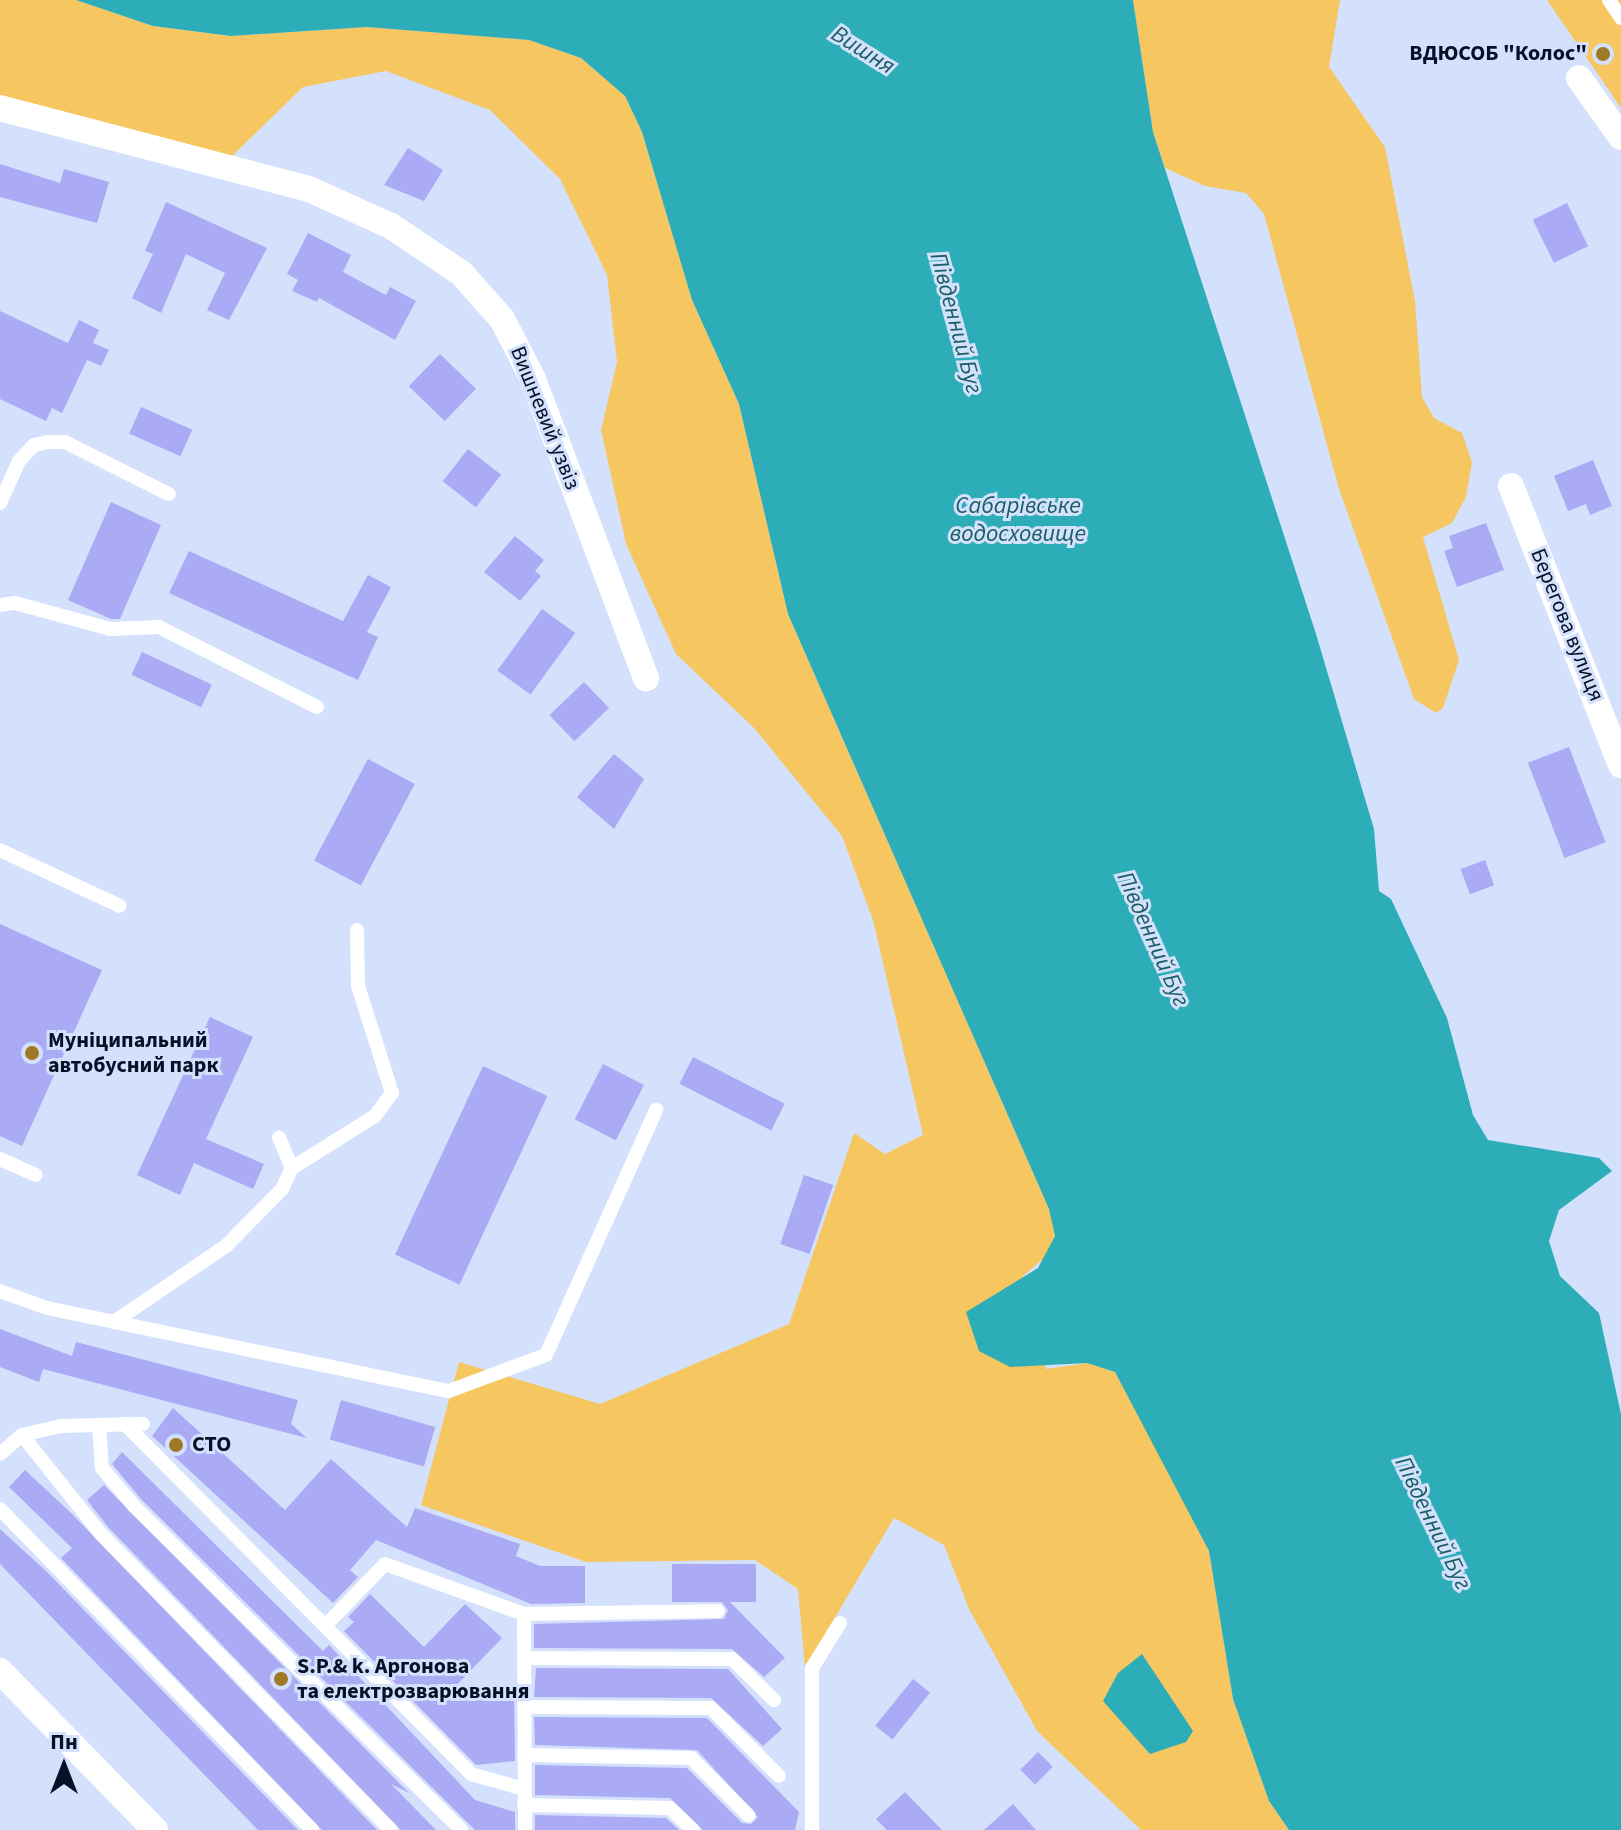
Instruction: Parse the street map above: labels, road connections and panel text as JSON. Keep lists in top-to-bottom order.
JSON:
{
  "streets": {
    "street": ["Вишневий узвіз", "Берегова вулиця"]
  },
  "water": ["Вишня", "Південний Буг", "Сабарівське водосховище"],
  "places": [
    "ВДЮСОБ \"Колос\"",
    "Муніципальний автобусний парк",
    "СТО",
    "S.P.& k. Аргонова та електрозварювання"
  ],
  "north": "top"
}
